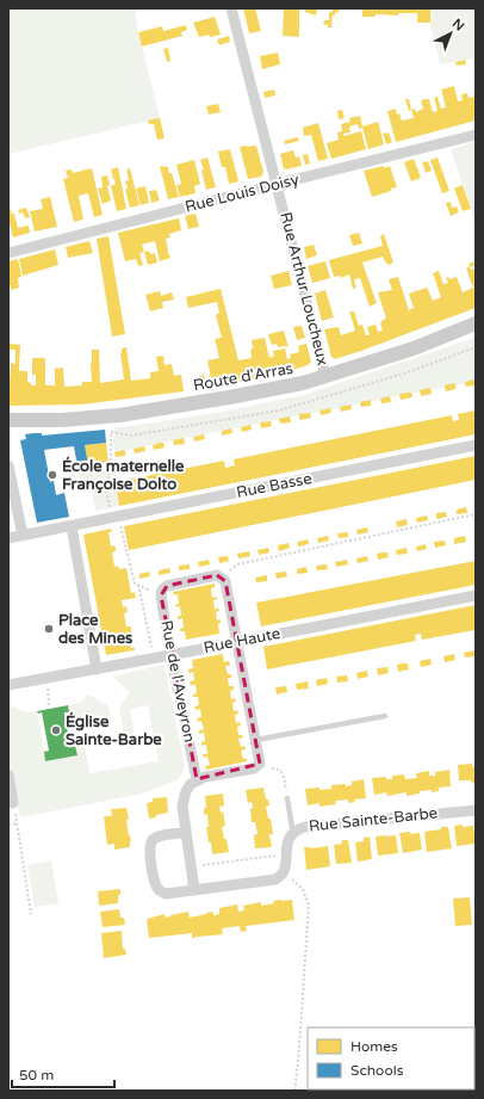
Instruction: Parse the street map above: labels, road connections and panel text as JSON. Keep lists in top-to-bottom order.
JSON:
{
  "streets": {
    "main road": ["Route d'Arras"],
    "street": [
      "Rue Louis Doisy",
      "Rue Arthur Loucheux",
      "Rue Basse",
      "Rue Haute",
      "Rue de l'Aveyron",
      "Rue Sainte-Barbe"
    ]
  },
  "crossings": [
    ["Rue Louis Doisy", "Rue Arthur Loucheux"],
    ["Rue Arthur Loucheux", "Route d'Arras"],
    ["Rue Haute", "Rue de l'Aveyron"]
  ],
  "places": ["École maternelle Françoise Dolto", "Place des Mines", "Église Sainte-Barbe"],
  "legend": ["Homes", "Schools"],
  "scale_bar": "50 m",
  "north": "top right"
}
